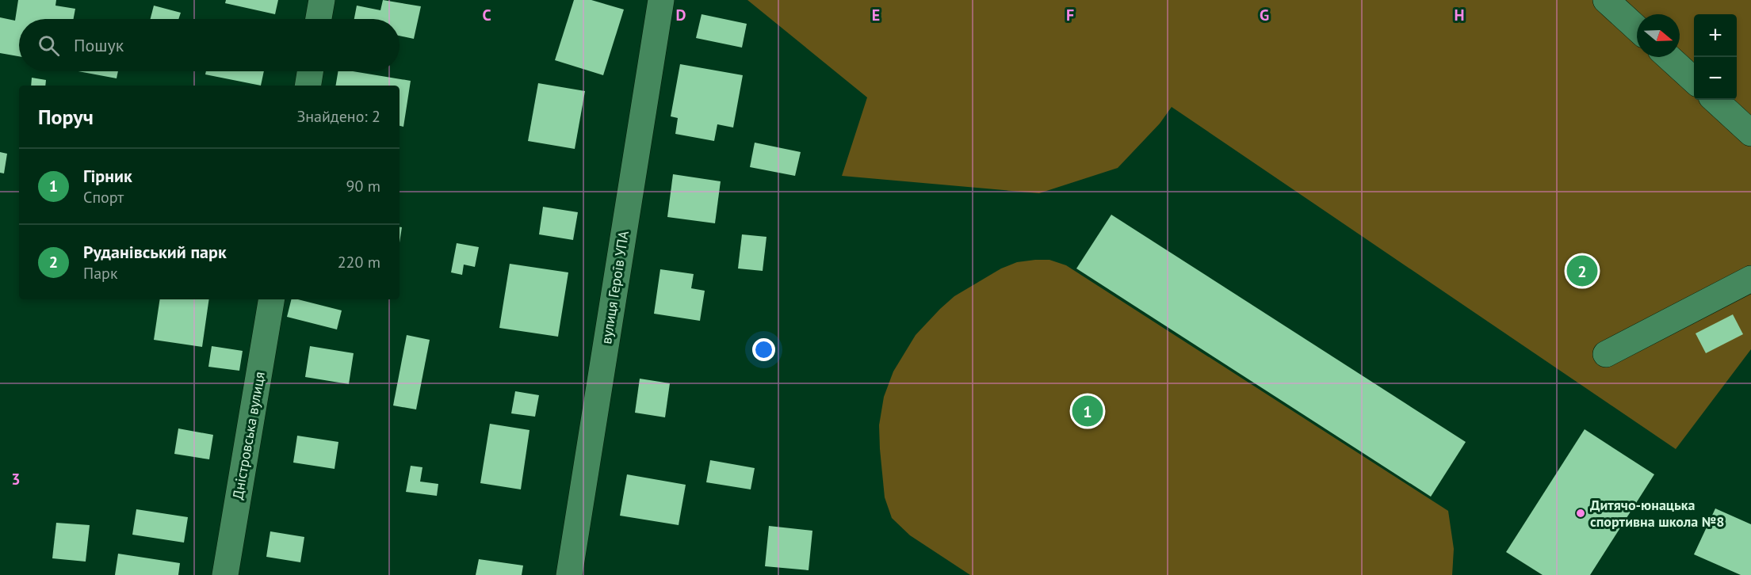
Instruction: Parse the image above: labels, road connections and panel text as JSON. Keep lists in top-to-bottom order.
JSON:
{
  "streets": {
    "street": ["вулиця Героїв УПА", "Дністровська вулиця"]
  },
  "places": ["Дитячо-юнацька спортивна школа №8"],
  "north": "right",
  "page": {
    "map_buttons": ["+", "−"],
    "search": "Пошук",
    "heading": ["Поруч", "Знайдено: 2"],
    "list": [
      {
        "mark": "1",
        "name": "Гірник",
        "note": "Спорт",
        "value": "90 m"
      },
      {
        "mark": "2",
        "name": "Руданівський парк",
        "note": "Парк",
        "value": "220 m"
      }
    ],
    "pins": ["2", "1"]
  },
  "grid": {
    "columns": [
      "C",
      "D",
      "E",
      "F",
      "G",
      "H"
    ],
    "rows": ["3"]
  }
}
